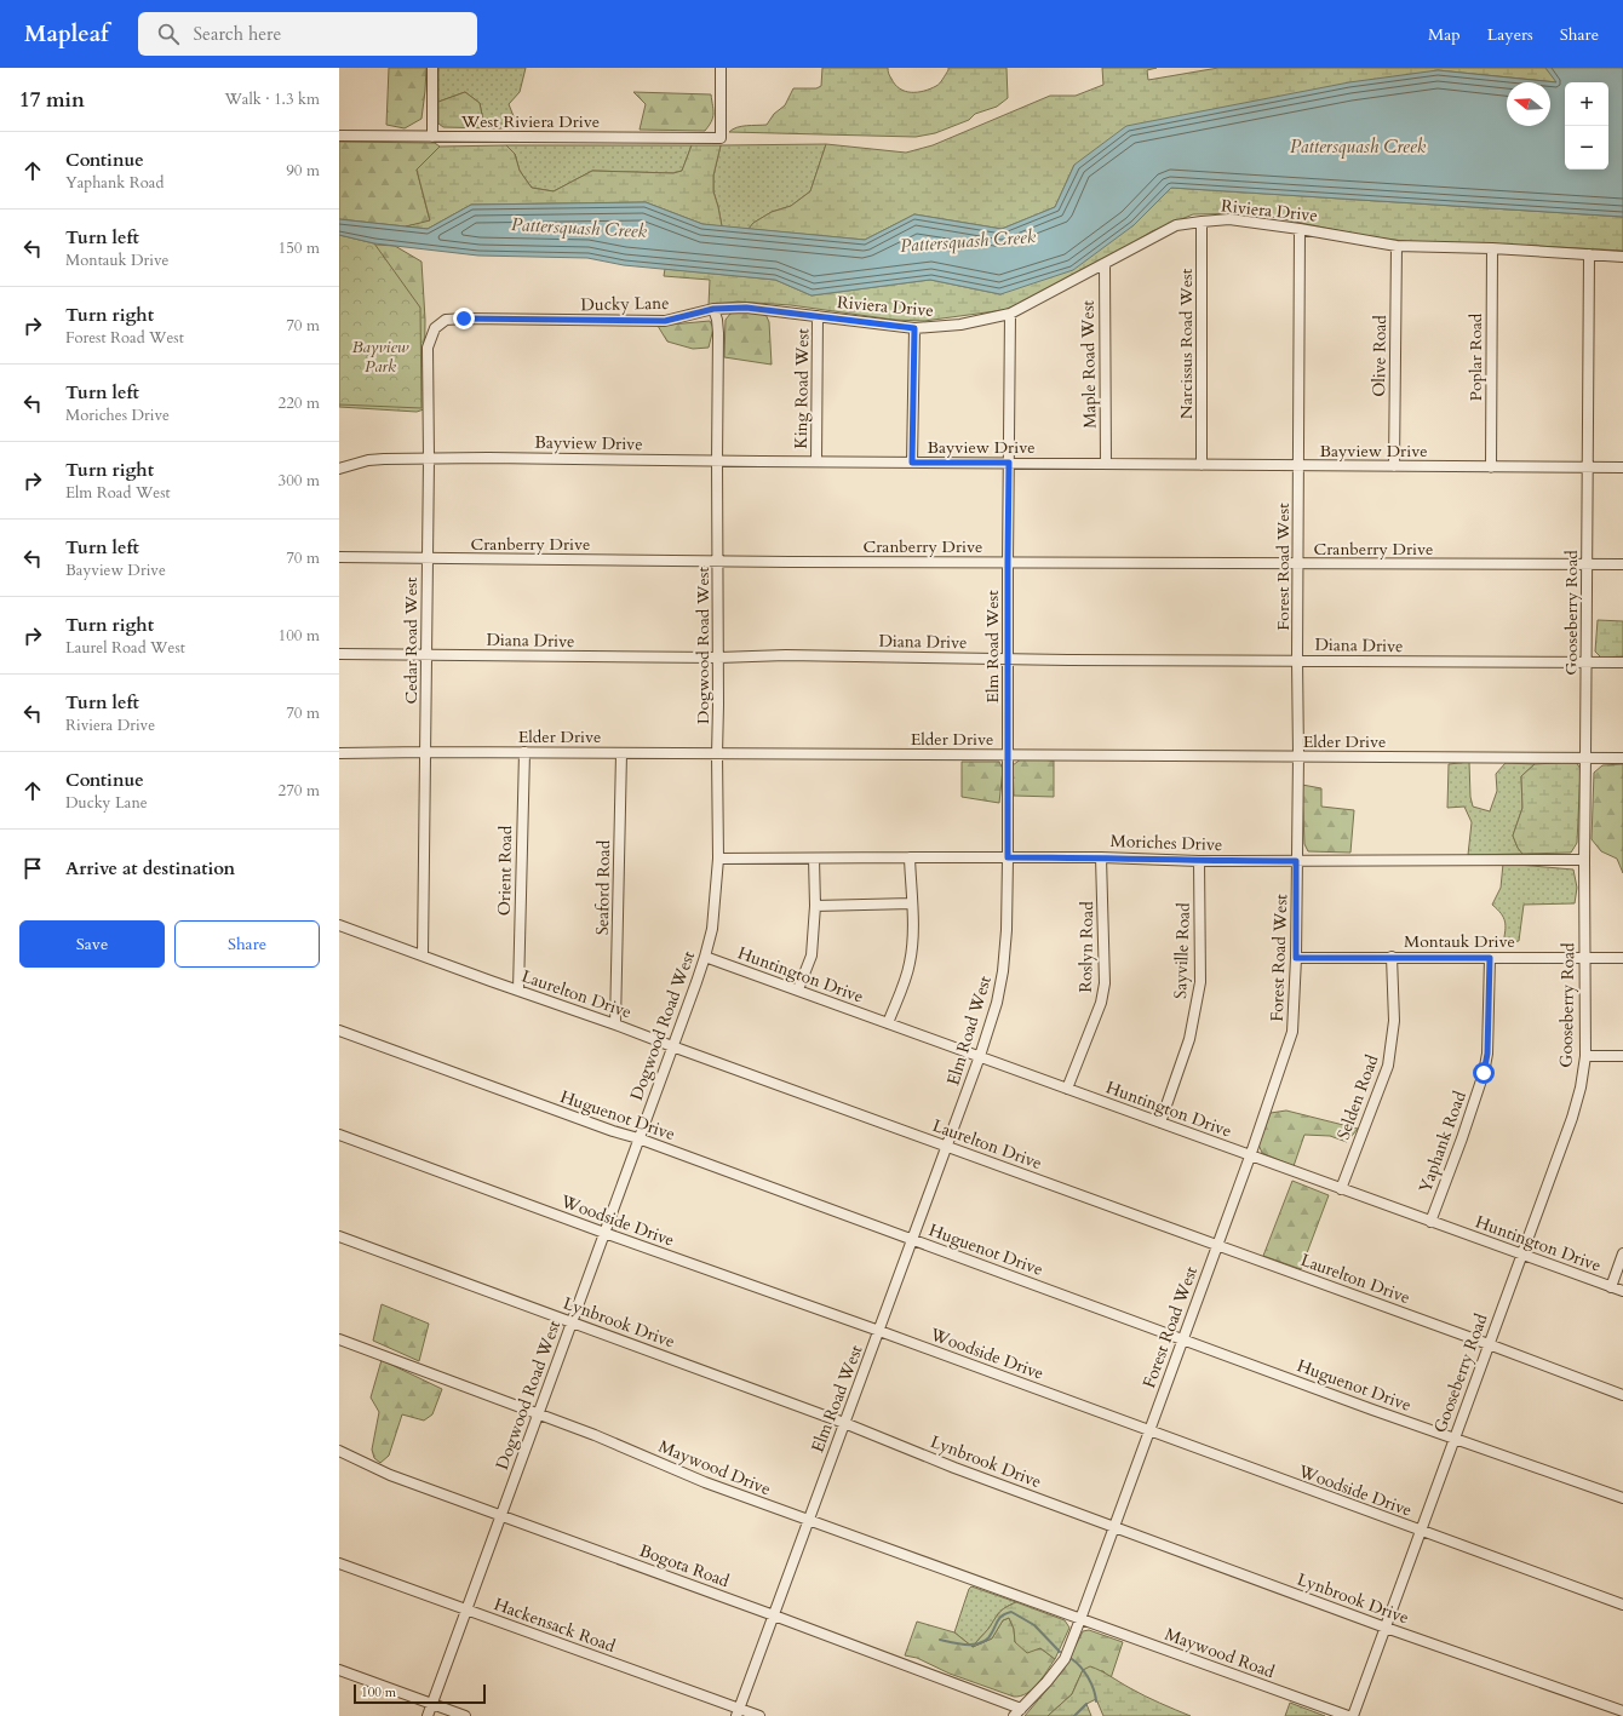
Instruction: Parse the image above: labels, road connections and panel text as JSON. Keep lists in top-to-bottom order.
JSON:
{
  "streets": {
    "street": [
      "West Riviera Drive",
      "Riviera Drive",
      "Ducky Lane",
      "Narcissus Road West",
      "Olive Road",
      "Poplar Road",
      "Maple Road West",
      "King Road West",
      "Bayview Drive",
      "Cranberry Drive",
      "Forest Road West",
      "Gooseberry Road",
      "Cedar Road West",
      "Diana Drive",
      "Dogwood Road West",
      "Elm Road West",
      "Elder Drive",
      "Moriches Drive",
      "Orient Road",
      "Seaford Road",
      "Montauk Drive",
      "Roslyn Road",
      "Sayville Road",
      "Huntington Drive",
      "Laurelton Drive",
      "Selden Road",
      "Huguenot Drive",
      "Yaphank Road",
      "Woodside Drive",
      "Lynbrook Drive",
      "Maywood Drive",
      "Bogota Road",
      "Hackensack Road",
      "Maywood Road"
    ]
  },
  "crossings": [
    ["Riviera Drive", "Ducky Lane"],
    ["Riviera Drive", "Narcissus Road West"],
    ["Riviera Drive", "Olive Road"],
    ["Riviera Drive", "Poplar Road"],
    ["Riviera Drive", "Maple Road West"],
    ["Riviera Drive", "King Road West"],
    ["Riviera Drive", "Forest Road West"],
    ["Riviera Drive", "Gooseberry Road"],
    ["Riviera Drive", "Elm Road West"],
    ["Ducky Lane", "King Road West"],
    ["Ducky Lane", "Cedar Road West"],
    ["Ducky Lane", "Dogwood Road West"],
    ["Narcissus Road West", "Bayview Drive"],
    ["Olive Road", "Bayview Drive"],
    ["Poplar Road", "Bayview Drive"],
    ["Maple Road West", "Bayview Drive"],
    ["King Road West", "Bayview Drive"],
    ["Bayview Drive", "Forest Road West"],
    ["Bayview Drive", "Gooseberry Road"],
    ["Bayview Drive", "Cedar Road West"],
    ["Bayview Drive", "Dogwood Road West"],
    ["Bayview Drive", "Elm Road West"],
    ["Cranberry Drive", "Forest Road West"],
    ["Cranberry Drive", "Gooseberry Road"],
    ["Cranberry Drive", "Cedar Road West"],
    ["Cranberry Drive", "Dogwood Road West"],
    ["Cranberry Drive", "Elm Road West"],
    ["Forest Road West", "Diana Drive"],
    ["Forest Road West", "Elder Drive"],
    ["Forest Road West", "Moriches Drive"],
    ["Forest Road West", "Montauk Drive"],
    ["Forest Road West", "Huntington Drive"],
    ["Forest Road West", "Laurelton Drive"],
    ["Forest Road West", "Huguenot Drive"],
    ["Forest Road West", "Woodside Drive"],
    ["Forest Road West", "Lynbrook Drive"],
    ["Forest Road West", "Maywood Drive"],
    ["Forest Road West", "Bogota Road"],
    ["Forest Road West", "Maywood Road"],
    ["Gooseberry Road", "Diana Drive"],
    ["Gooseberry Road", "Elder Drive"],
    ["Gooseberry Road", "Moriches Drive"],
    ["Gooseberry Road", "Montauk Drive"],
    ["Gooseberry Road", "Huntington Drive"],
    ["Gooseberry Road", "Laurelton Drive"],
    ["Gooseberry Road", "Huguenot Drive"],
    ["Gooseberry Road", "Woodside Drive"],
    ["Gooseberry Road", "Lynbrook Drive"],
    ["Cedar Road West", "Diana Drive"],
    ["Cedar Road West", "Elder Drive"],
    ["Cedar Road West", "Laurelton Drive"],
    ["Diana Drive", "Dogwood Road West"],
    ["Diana Drive", "Elm Road West"],
    ["Dogwood Road West", "Elder Drive"],
    ["Dogwood Road West", "Moriches Drive"],
    ["Dogwood Road West", "Huntington Drive"],
    ["Dogwood Road West", "Laurelton Drive"],
    ["Dogwood Road West", "Huguenot Drive"],
    ["Dogwood Road West", "Woodside Drive"],
    ["Dogwood Road West", "Lynbrook Drive"],
    ["Dogwood Road West", "Maywood Drive"],
    ["Dogwood Road West", "Bogota Road"],
    ["Dogwood Road West", "Hackensack Road"],
    ["Elm Road West", "Elder Drive"],
    ["Elm Road West", "Moriches Drive"],
    ["Elm Road West", "Huntington Drive"],
    ["Elm Road West", "Laurelton Drive"],
    ["Elm Road West", "Huguenot Drive"],
    ["Elm Road West", "Woodside Drive"],
    ["Elm Road West", "Lynbrook Drive"],
    ["Elm Road West", "Maywood Drive"],
    ["Elm Road West", "Bogota Road"],
    ["Elm Road West", "Hackensack Road"],
    ["Elder Drive", "Orient Road"],
    ["Elder Drive", "Seaford Road"],
    ["Moriches Drive", "Roslyn Road"],
    ["Moriches Drive", "Sayville Road"],
    ["Orient Road", "Laurelton Drive"],
    ["Seaford Road", "Laurelton Drive"],
    ["Montauk Drive", "Selden Road"],
    ["Montauk Drive", "Yaphank Road"],
    ["Roslyn Road", "Huntington Drive"],
    ["Sayville Road", "Huntington Drive"],
    ["Huntington Drive", "Selden Road"],
    ["Huntington Drive", "Yaphank Road"],
    ["Maywood Drive", "Maywood Road"]
  ],
  "water": ["Pattersquash Creek"],
  "parks": ["Bayview Park"],
  "scale_bar": "100 m",
  "north": "left",
  "page": {
    "header": "Mapleaf",
    "search": "Search here",
    "nav": ["Map", "Layers", "Share"],
    "heading": ["17 min", "Walk · 1.3 km"],
    "map_buttons": ["+", "−"],
    "list": [
      ["Continue", "Yaphank Road", "90 m"],
      ["Turn left", "Montauk Drive", "150 m"],
      ["Turn right", "Forest Road West", "70 m"],
      ["Turn left", "Moriches Drive", "220 m"],
      ["Turn right", "Elm Road West", "300 m"],
      ["Turn left", "Bayview Drive", "70 m"],
      ["Turn right", "Laurel Road West", "100 m"],
      ["Turn left", "Riviera Drive", "70 m"],
      ["Continue", "Ducky Lane", "270 m"],
      "Arrive at destination"
    ],
    "buttons": ["Save", "Share"],
    "scale": "100 m"
  }
}
